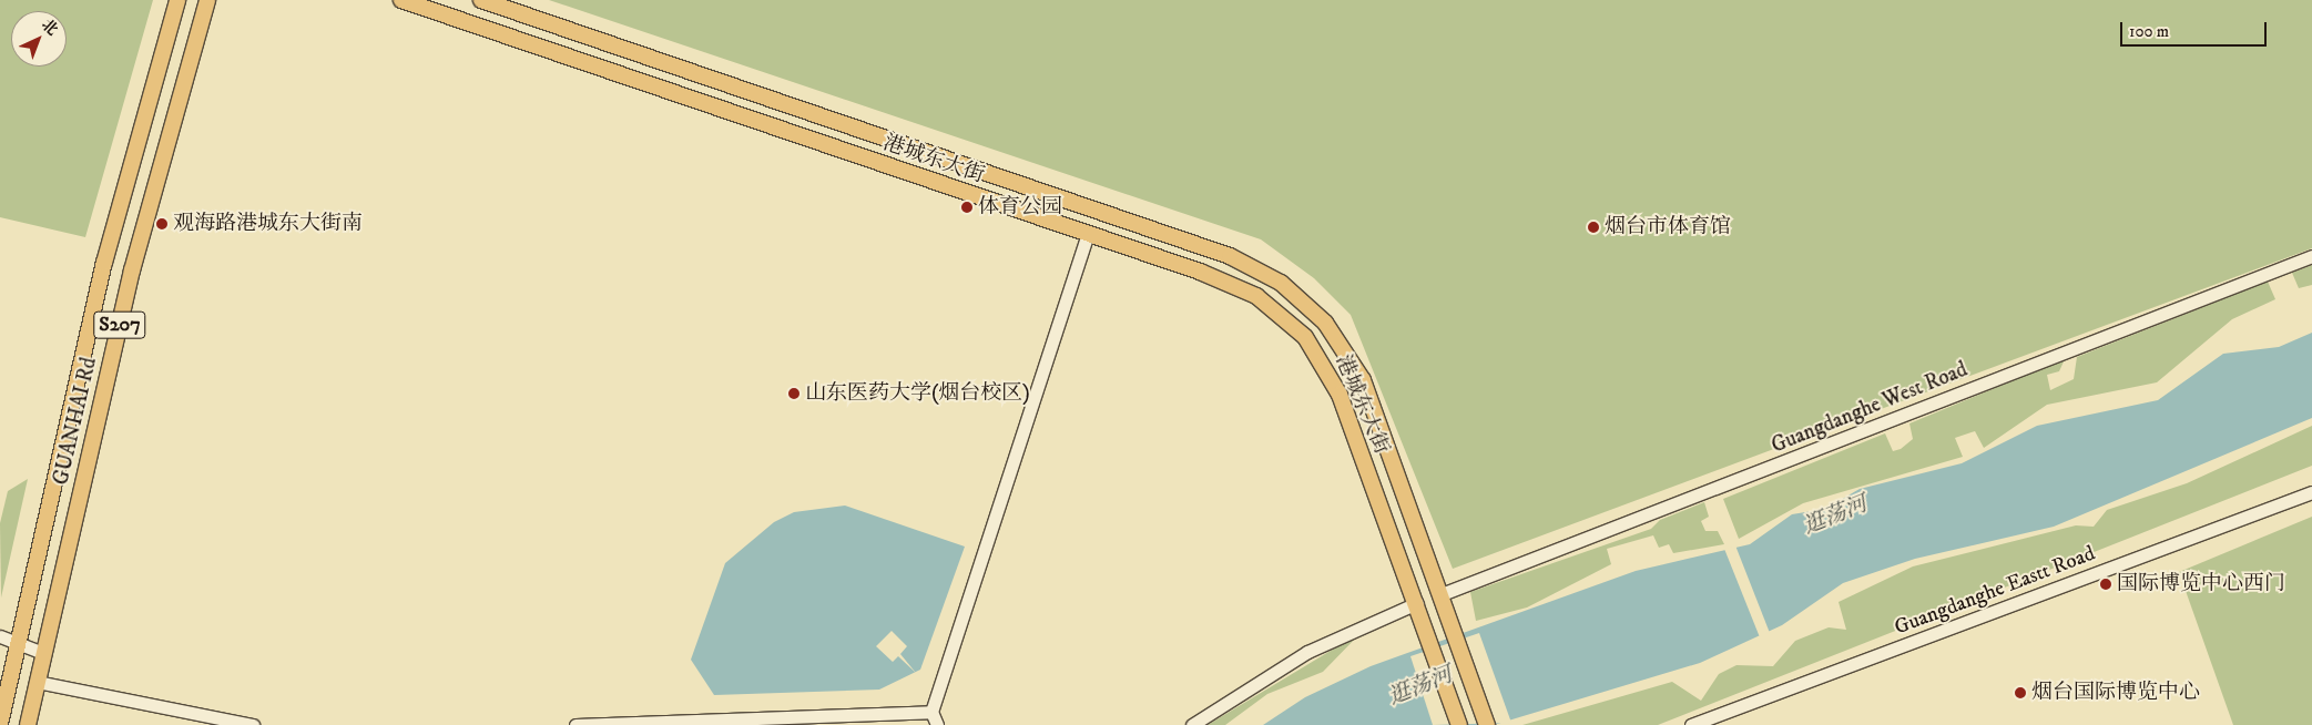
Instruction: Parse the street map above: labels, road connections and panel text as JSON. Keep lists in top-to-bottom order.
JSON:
{
  "streets": {
    "main road": ["港城东大街", "S207", "GUANHAI Rd"],
    "street": ["Guangdanghe West Road", "Guangdanghe Eastt Road"]
  },
  "crossings": [
    ["港城东大街", "Guangdanghe West Road"]
  ],
  "water": ["逛荡河"],
  "places": [
    "体育公园",
    "观海路港城东大街南",
    "烟台市体育馆",
    "山东医药大学(烟台校区)",
    "国际博览中心西门",
    "烟台国际博览中心"
  ],
  "scale_bar": "100 m",
  "north": "top right"
}
